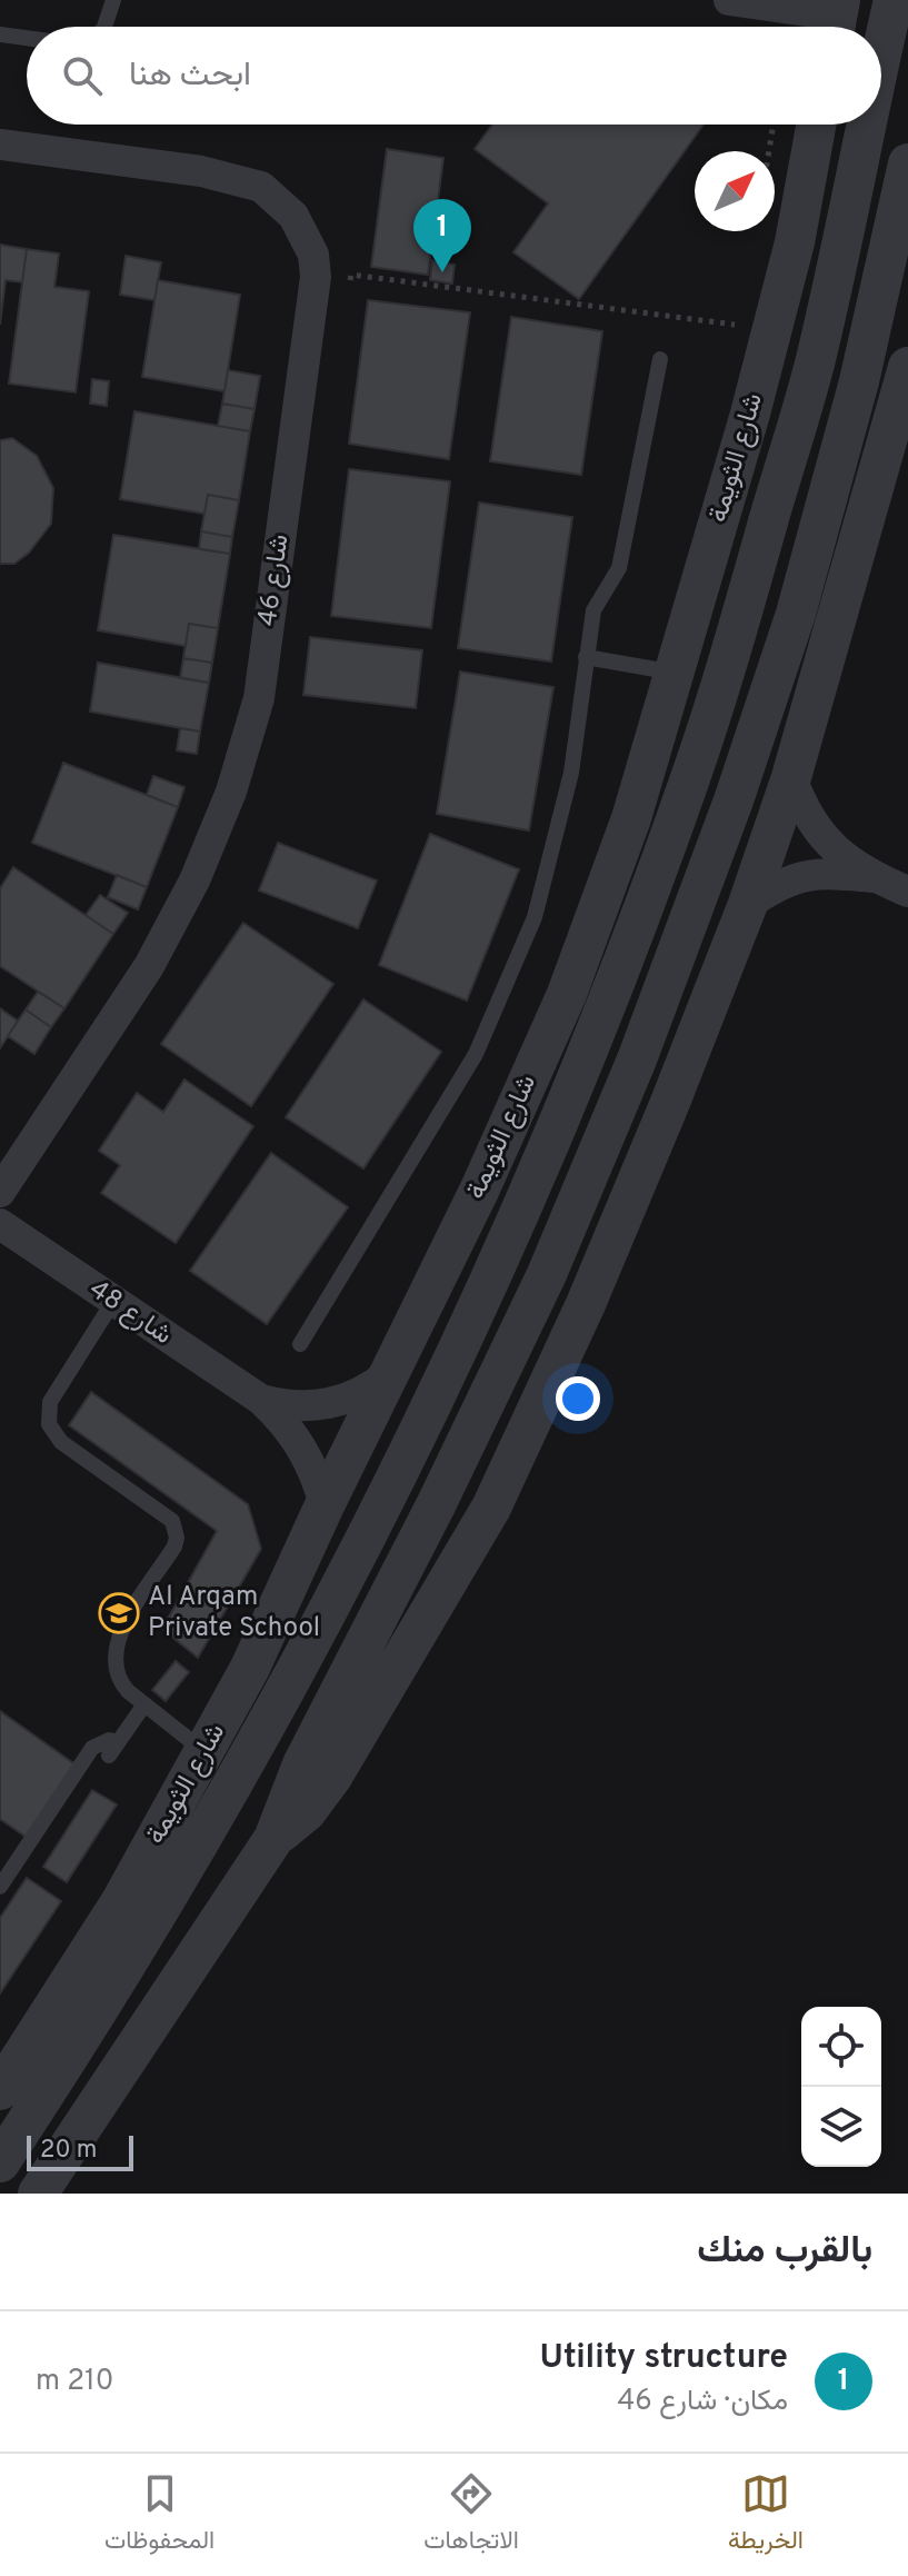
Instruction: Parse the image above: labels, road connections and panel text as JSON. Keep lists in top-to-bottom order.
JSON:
{
  "streets": {
    "street": ["شارع الثويمة", "شارع 46", "شارع 48"]
  },
  "crossings": [
    ["شارع الثويمة", "شارع 48"]
  ],
  "places": {
    "school or university": ["Al Arqam Private School"]
  },
  "scale_bar": "20 m",
  "north": "top right",
  "page": {
    "search": "ابحث هنا",
    "pins": "1",
    "scale": "20 m",
    "heading": "بالقرب منك",
    "list": [
      {
        "mark": "1",
        "name": "Utility structure",
        "note": "مكان · شارع 46",
        "value": "210 m"
      }
    ],
    "nav": ["الخريطة", "الاتجاهات", "المحفوظات"]
  }
}
